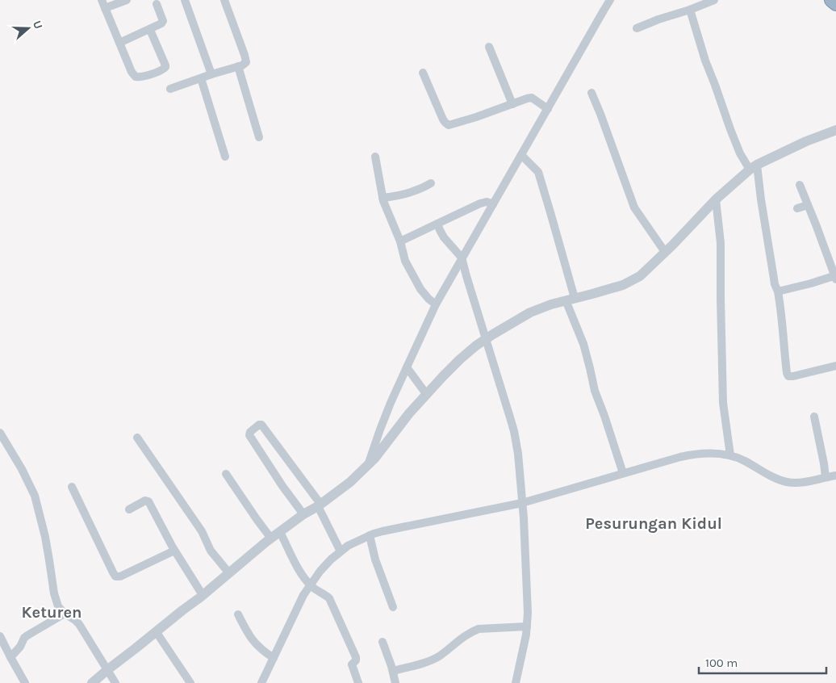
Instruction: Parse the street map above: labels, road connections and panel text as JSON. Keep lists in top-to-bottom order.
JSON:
{
  "districts": ["Pesurungan Kidul", "Keturen"],
  "scale_bar": "100 m",
  "north": "right"
}
